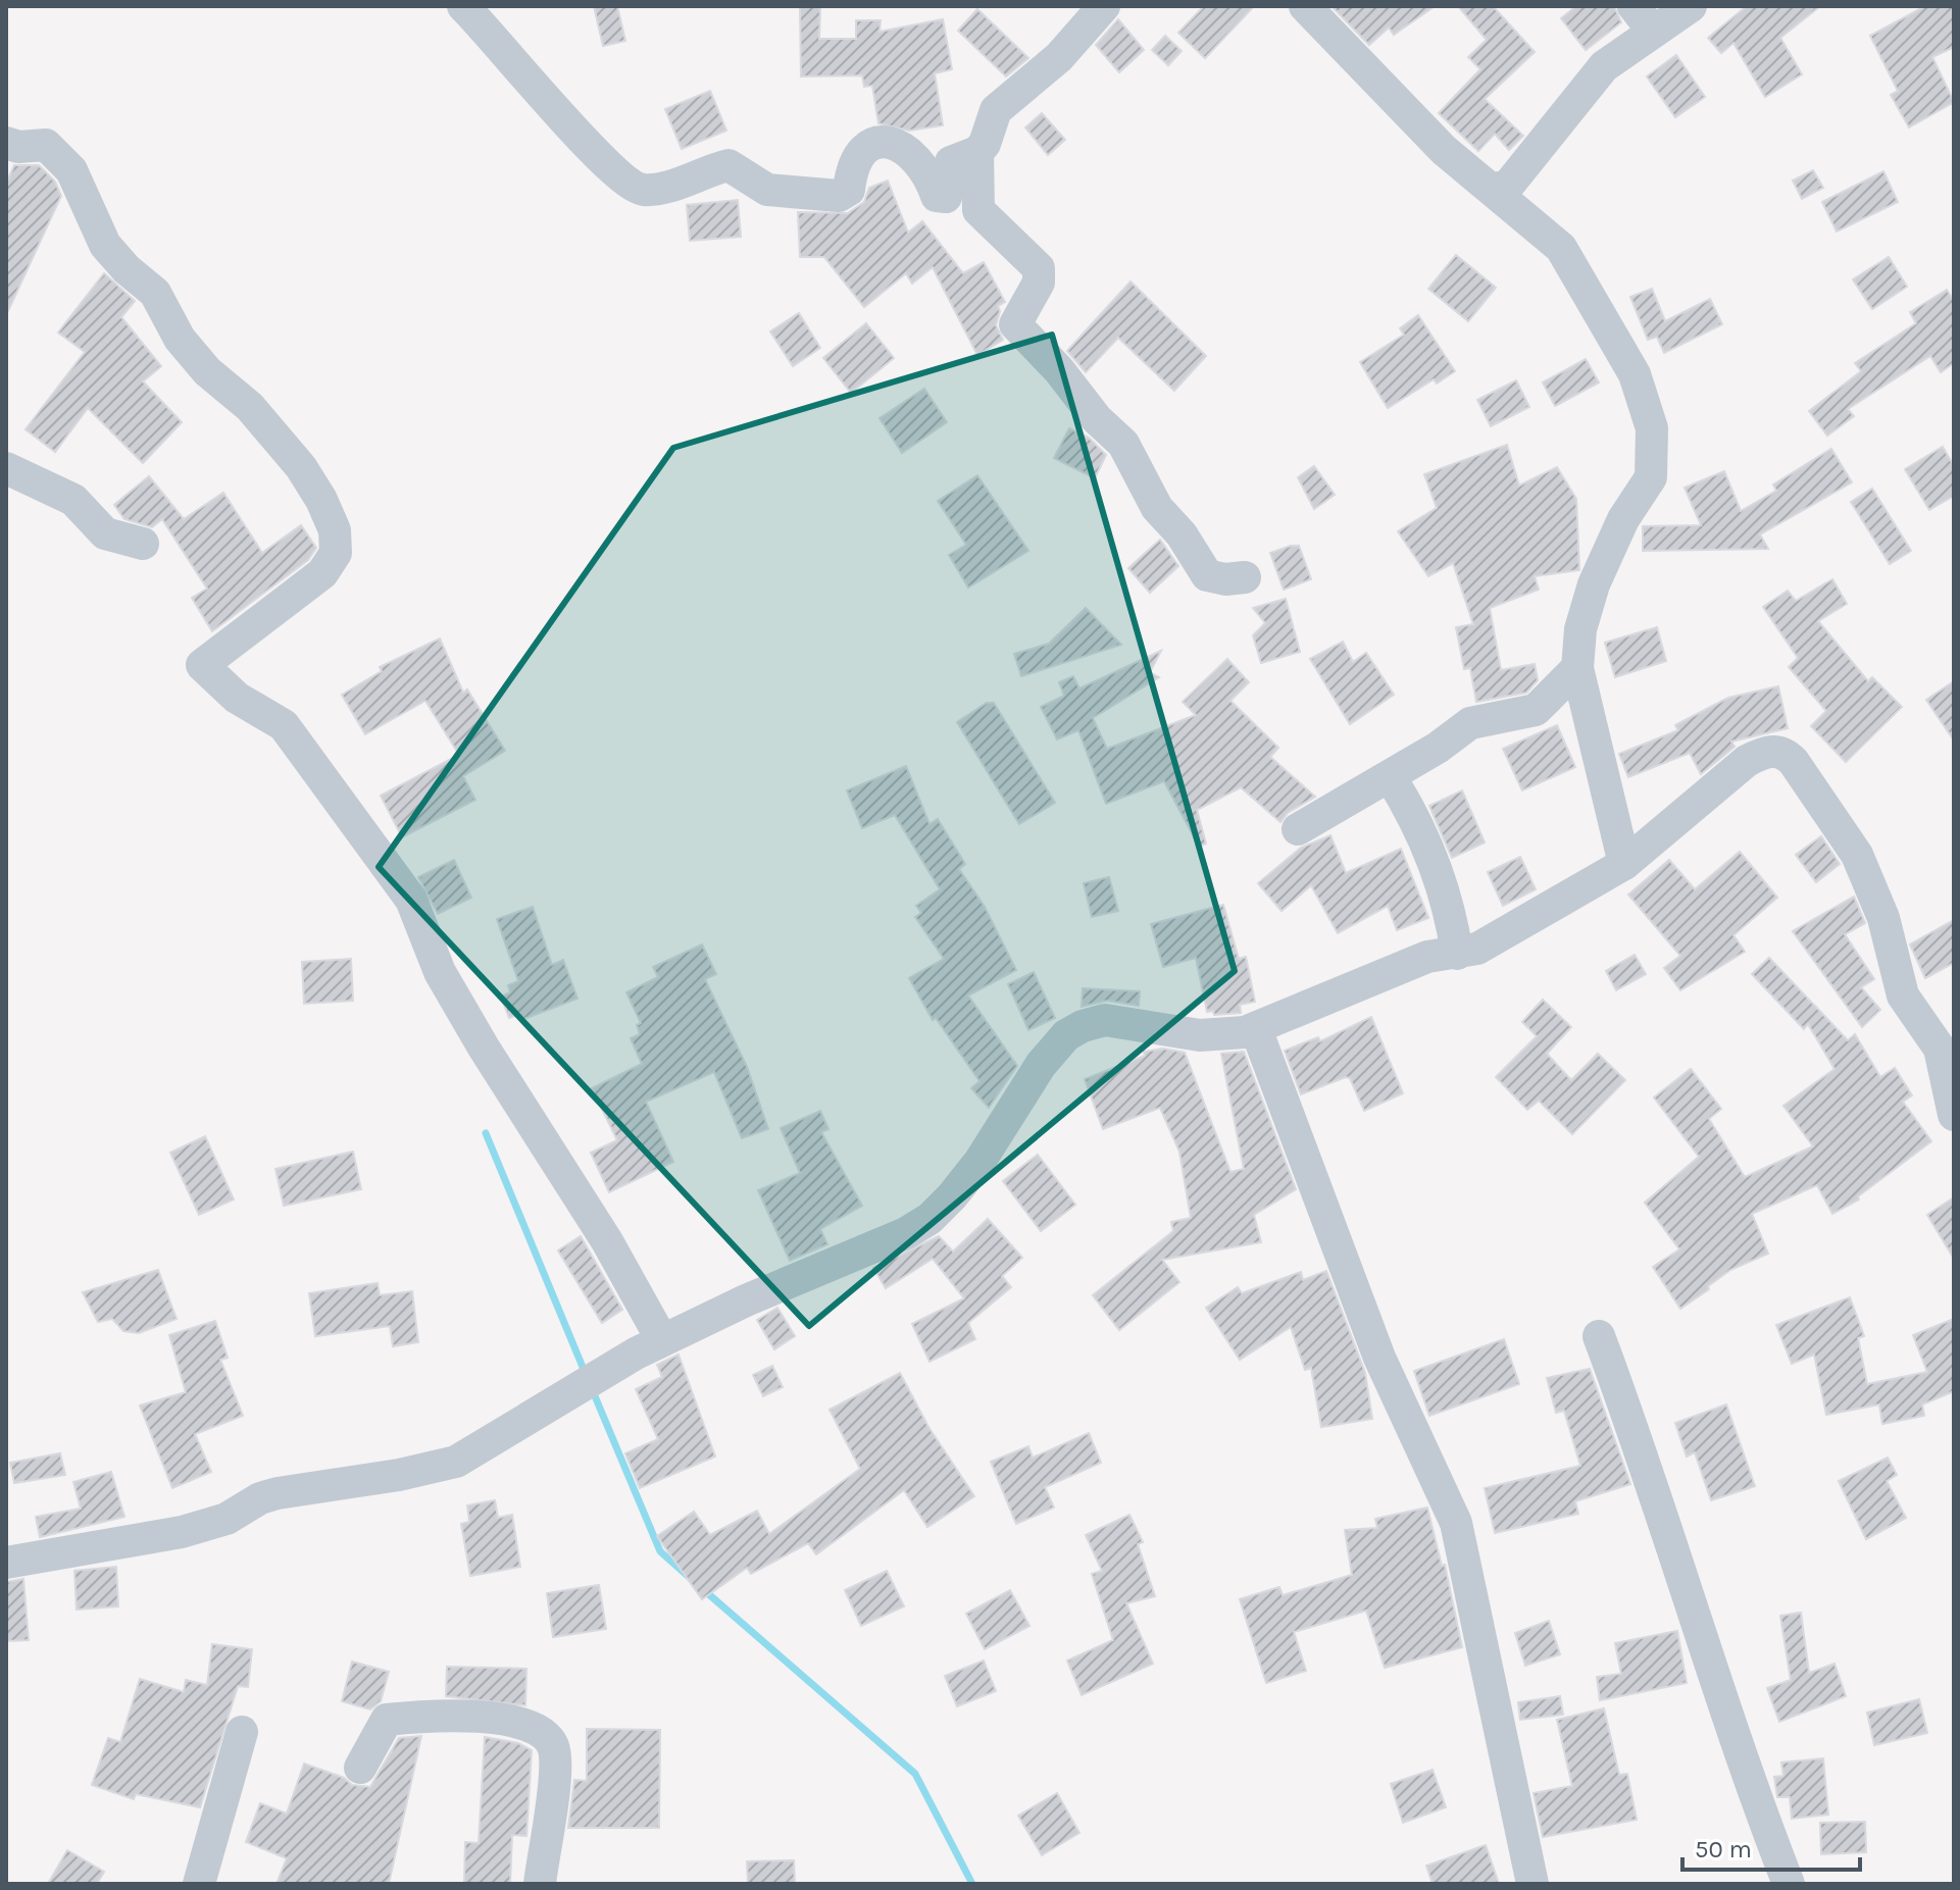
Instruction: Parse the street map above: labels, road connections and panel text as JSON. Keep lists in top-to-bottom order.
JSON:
{
  "scale_bar": "50 m"
}
